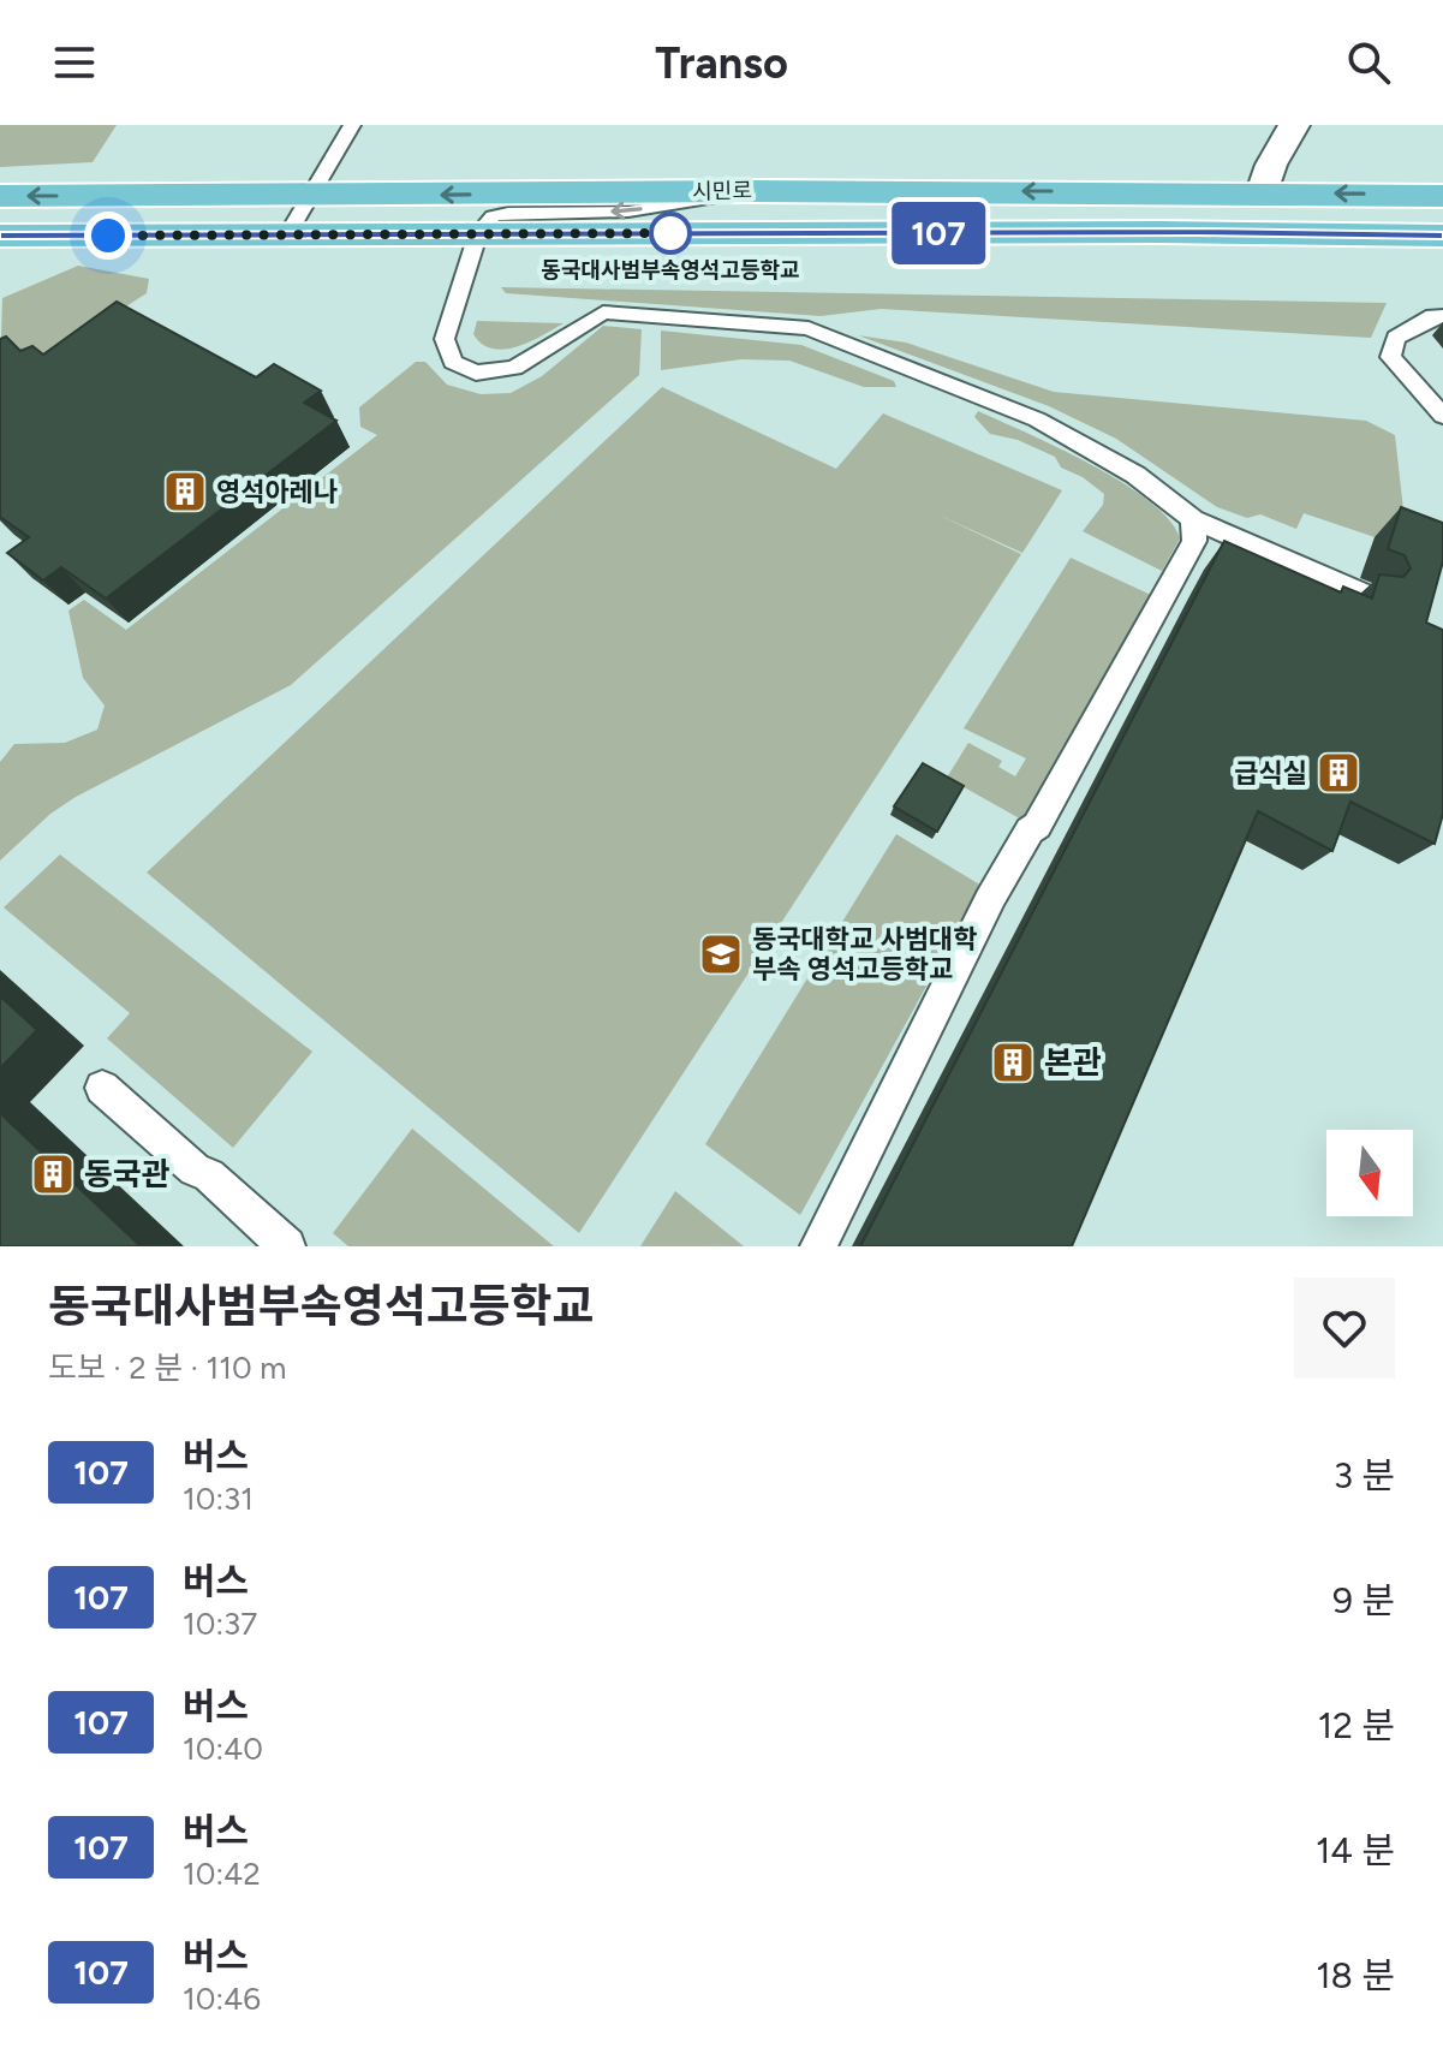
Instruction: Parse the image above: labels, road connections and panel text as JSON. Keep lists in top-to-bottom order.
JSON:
{
  "streets": {
    "main road": ["시민로"]
  },
  "places": {
    "other": ["동국대사범부속영석고등학교"],
    "building": [
      "영석아레나",
      "급식실",
      "본관",
      "동국관"
    ],
    "school or university": ["동국대학교 사범대학 부속 영석고등학교"]
  },
  "lines": ["bus line 107"],
  "north": "bottom",
  "page": {
    "header": "Transo",
    "on_map": "107",
    "heading": ["동국대사범부속영석고등학교", "도보 · 2 분 · 110 m"],
    "list": [
      {
        "mark": "107",
        "name": "버스",
        "note": "10:31",
        "value": "3 분"
      },
      {
        "mark": "107",
        "name": "버스",
        "note": "10:37",
        "value": "9 분"
      },
      {
        "mark": "107",
        "name": "버스",
        "note": "10:40",
        "value": "12 분"
      },
      {
        "mark": "107",
        "name": "버스",
        "note": "10:42",
        "value": "14 분"
      },
      {
        "mark": "107",
        "name": "버스",
        "note": "10:46",
        "value": "18 분"
      }
    ]
  }
}
